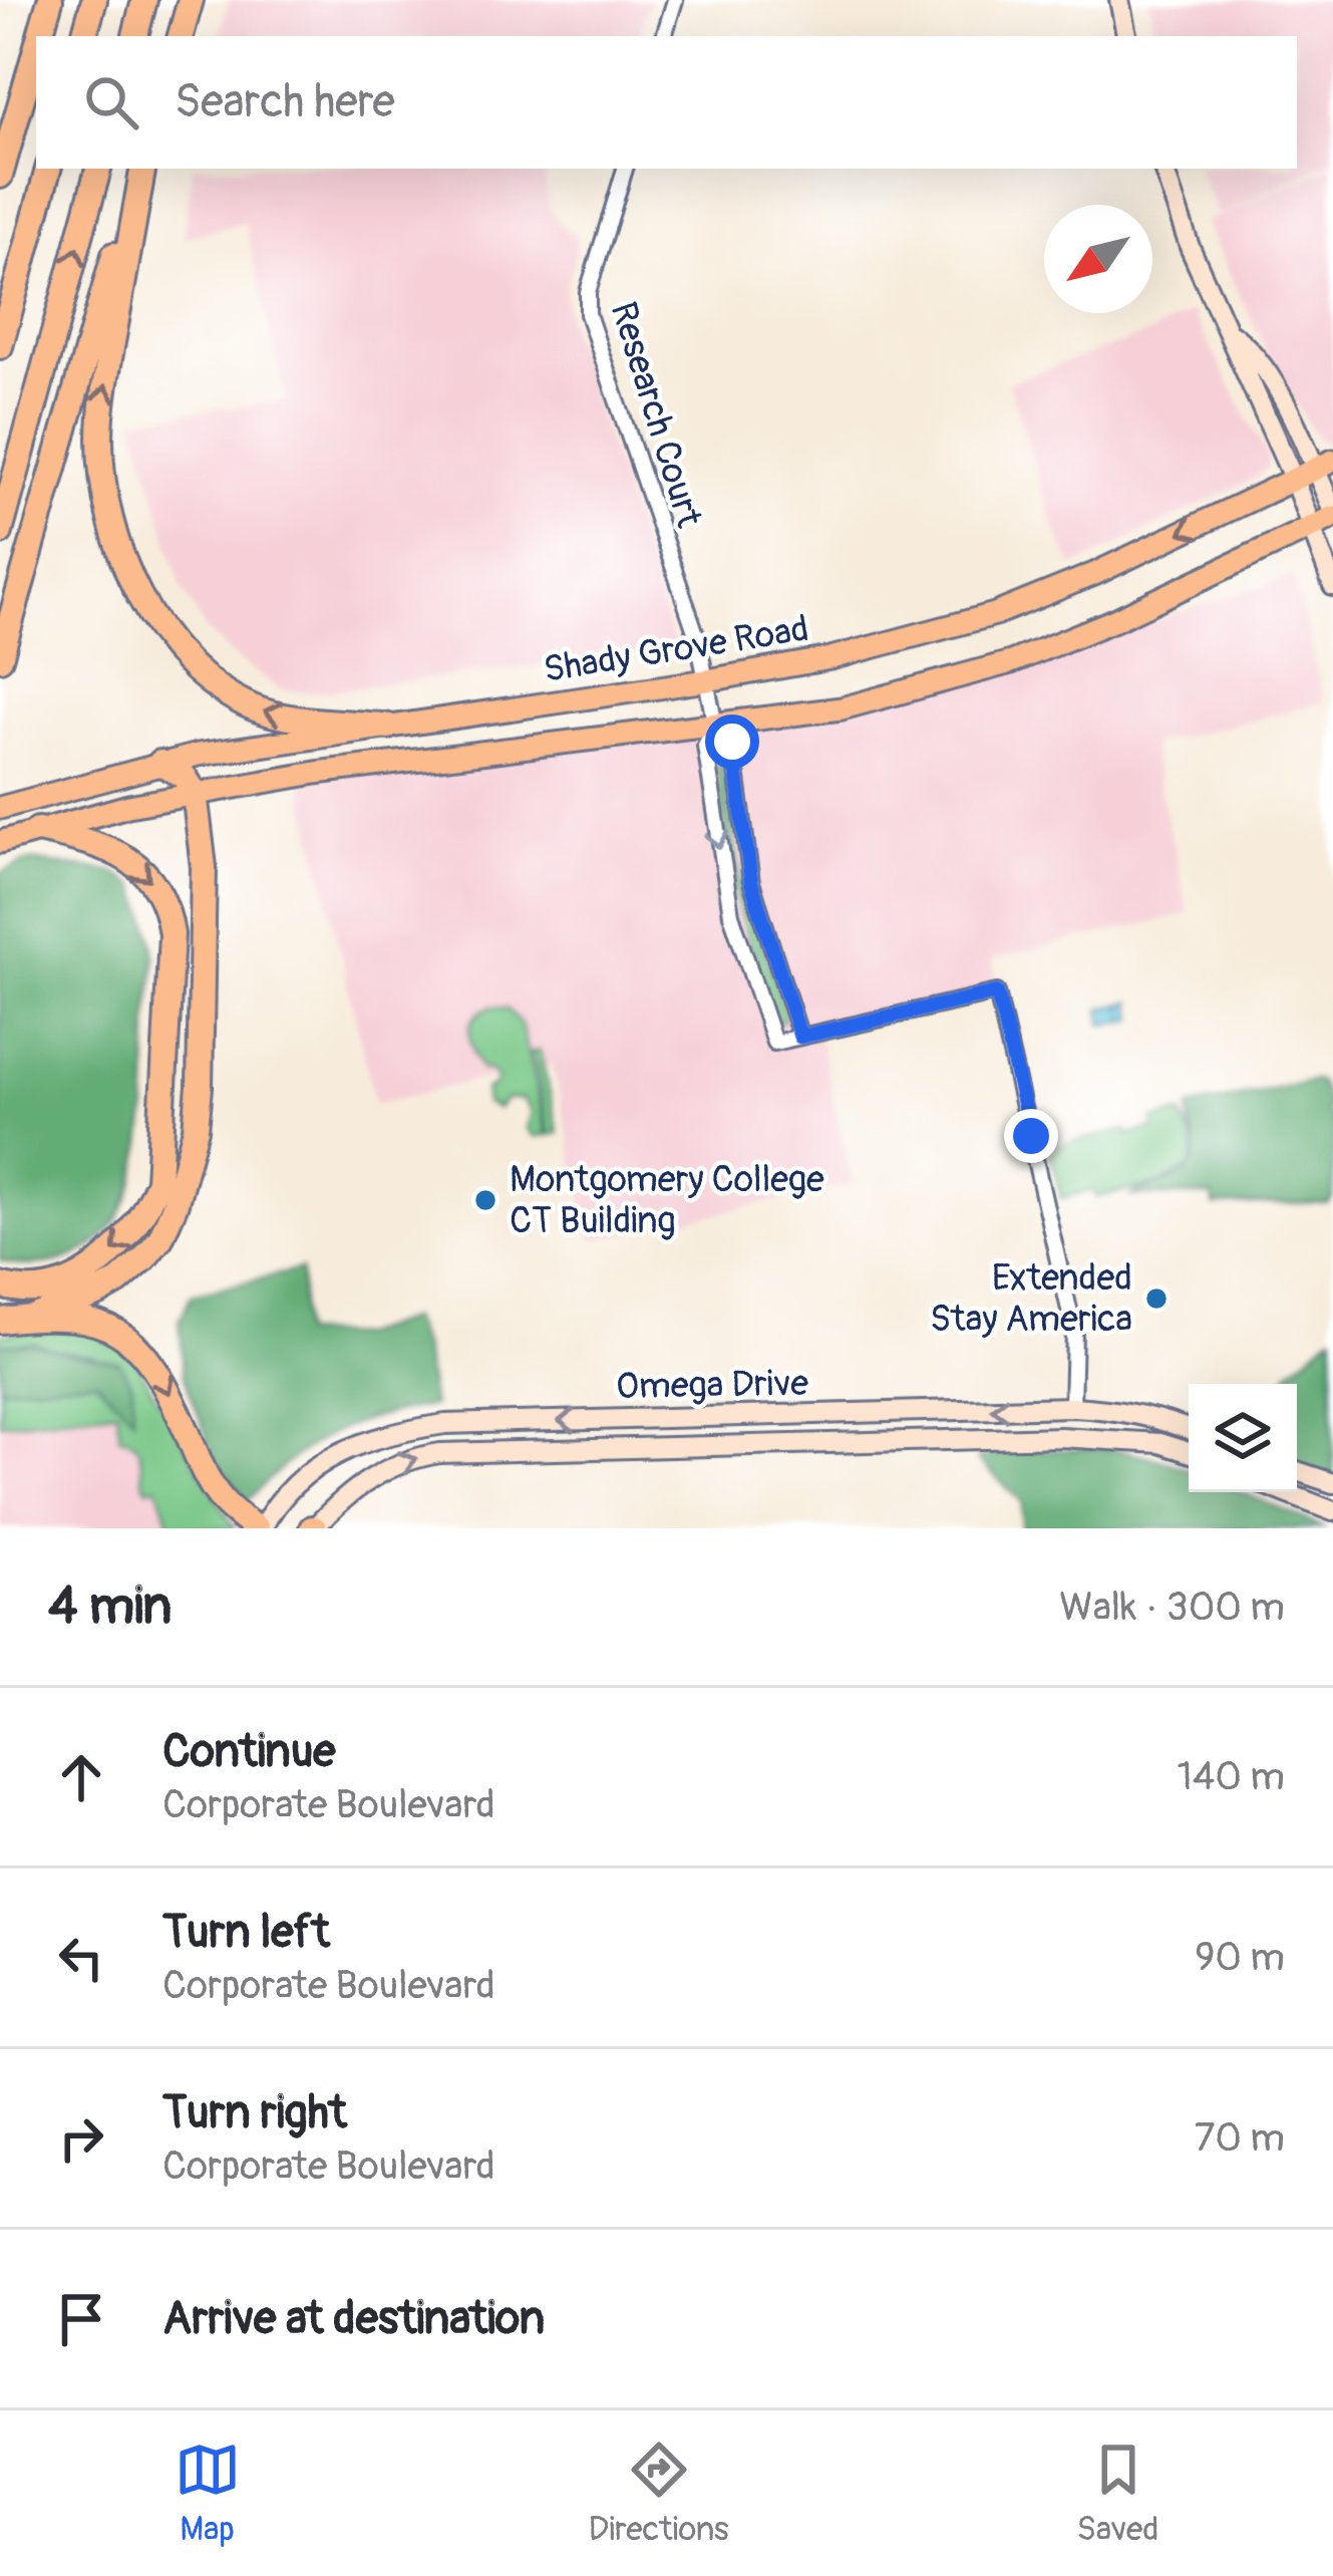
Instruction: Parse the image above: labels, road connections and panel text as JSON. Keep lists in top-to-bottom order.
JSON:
{
  "streets": {
    "main road": ["Shady Grove Road", "Omega Drive"],
    "street": ["Research Court"]
  },
  "crossings": [
    ["Research Court", "Shady Grove Road"]
  ],
  "places": ["Montgomery College CT Building", "Extended Stay America"],
  "north": "bottom left",
  "page": {
    "search": "Search here",
    "heading": ["4 min", "Walk · 300 m"],
    "list": [
      ["Continue", "Corporate Boulevard", "140 m"],
      ["Turn left", "Corporate Boulevard", "90 m"],
      ["Turn right", "Corporate Boulevard", "70 m"],
      "Arrive at destination"
    ],
    "nav": ["Map", "Directions", "Saved"]
  }
}
